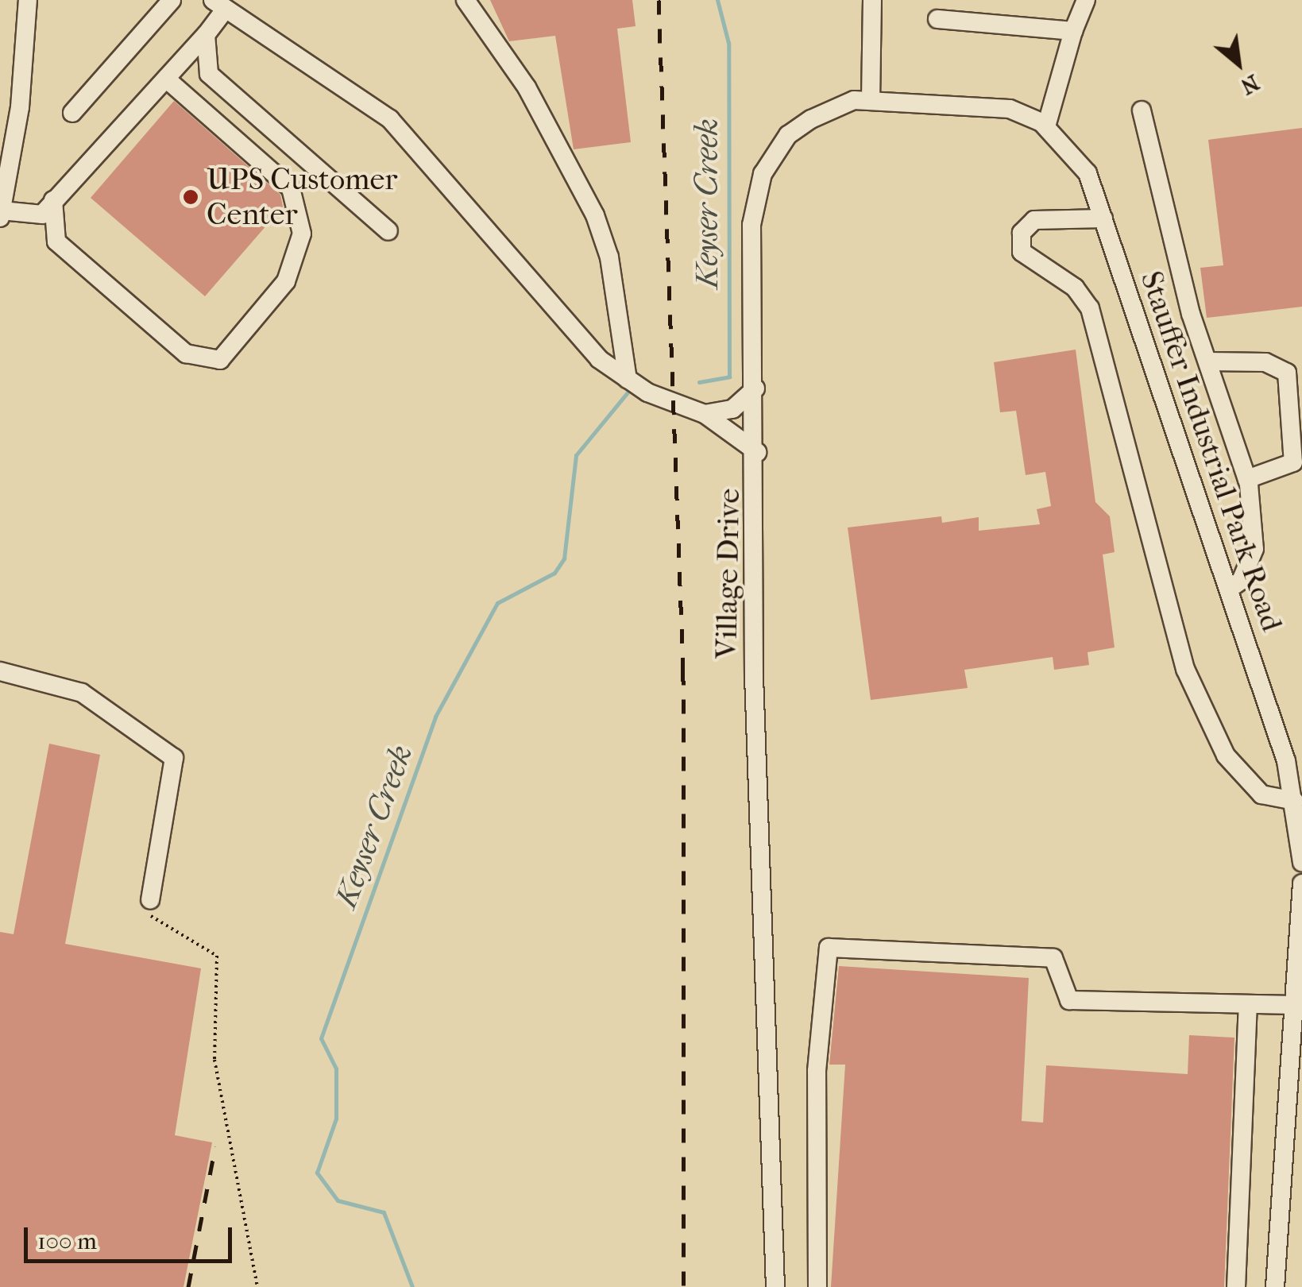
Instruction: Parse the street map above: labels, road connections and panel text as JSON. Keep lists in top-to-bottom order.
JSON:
{
  "streets": {
    "street": ["Stauffer Industrial Park Road", "Village Drive"]
  },
  "crossings": [
    ["Stauffer Industrial Park Road", "Village Drive"]
  ],
  "water": ["Keyser Creek"],
  "places": ["UPS Customer Center"],
  "scale_bar": "100 m",
  "north": "bottom right"
}
